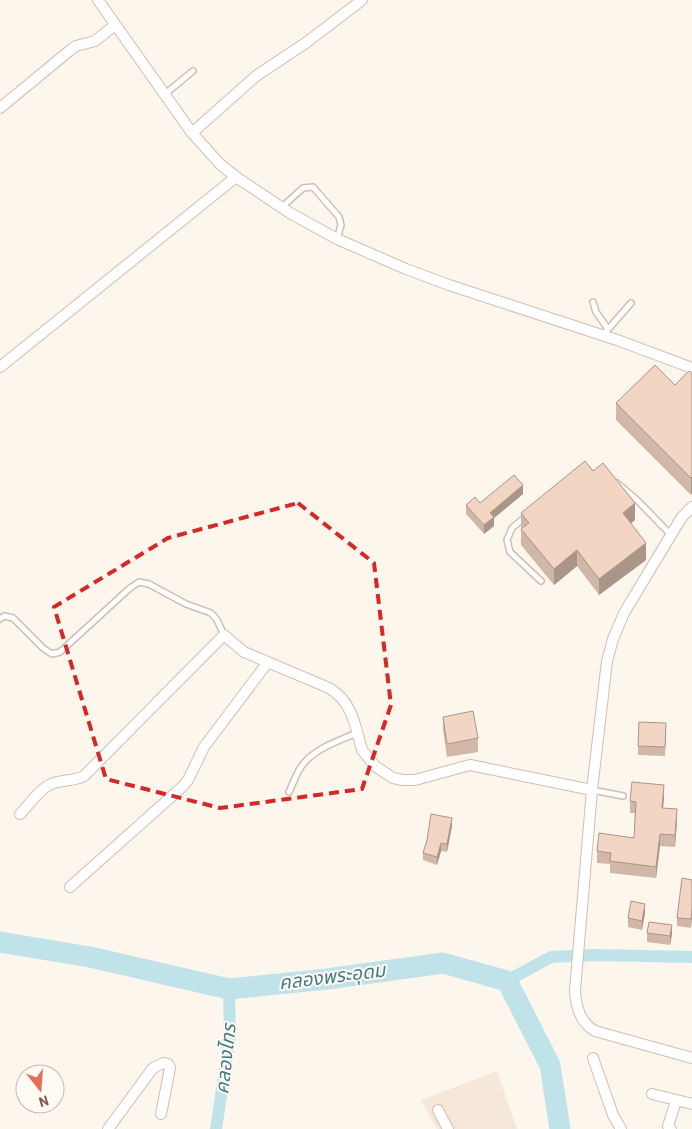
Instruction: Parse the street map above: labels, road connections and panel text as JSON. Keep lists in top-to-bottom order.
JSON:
{
  "water": ["คลองพระอุดม", "คลองไทร"],
  "north": "bottom"
}
